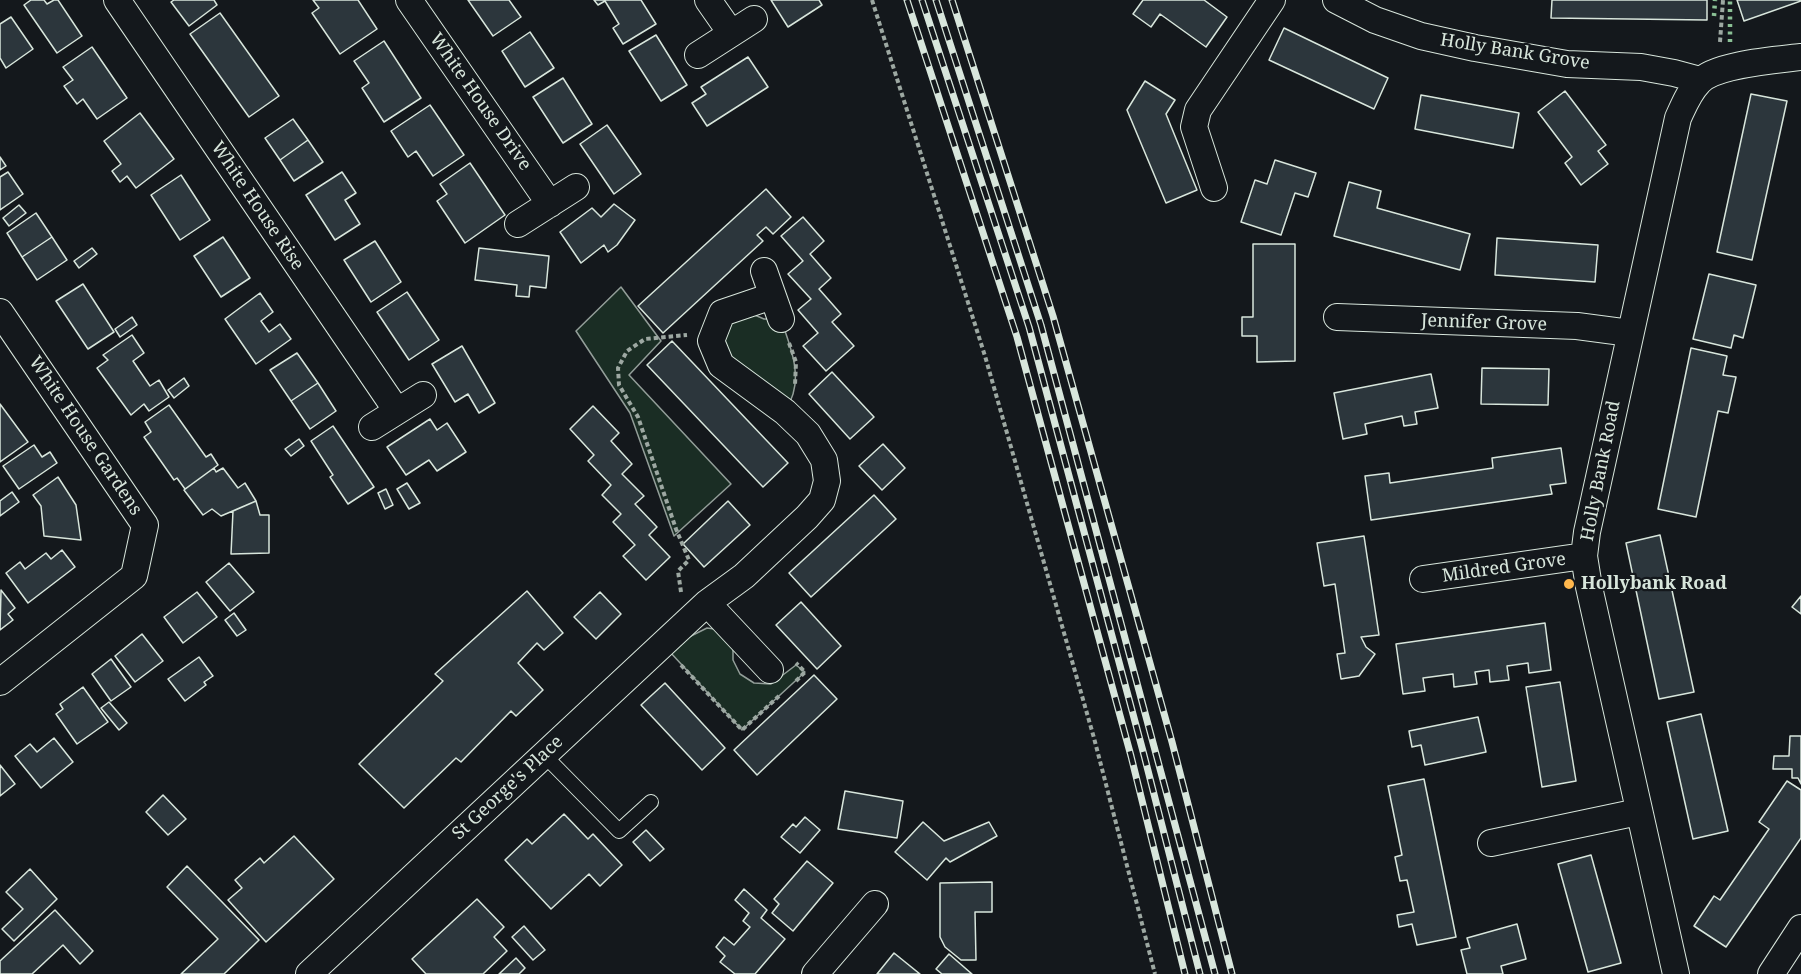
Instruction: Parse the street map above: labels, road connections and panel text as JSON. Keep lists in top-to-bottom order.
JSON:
{
  "streets": {
    "street": [
      "Holly Bank Grove",
      "White House Drive",
      "White House Rise",
      "Jennifer Grove",
      "White House Gardens",
      "Holly Bank Road",
      "Mildred Grove",
      "St George's Place"
    ]
  },
  "crossings": [
    ["Holly Bank Grove", "Holly Bank Road"],
    ["Jennifer Grove", "Holly Bank Road"],
    ["Holly Bank Road", "Mildred Grove"]
  ],
  "places": ["Hollybank Road"]
}
